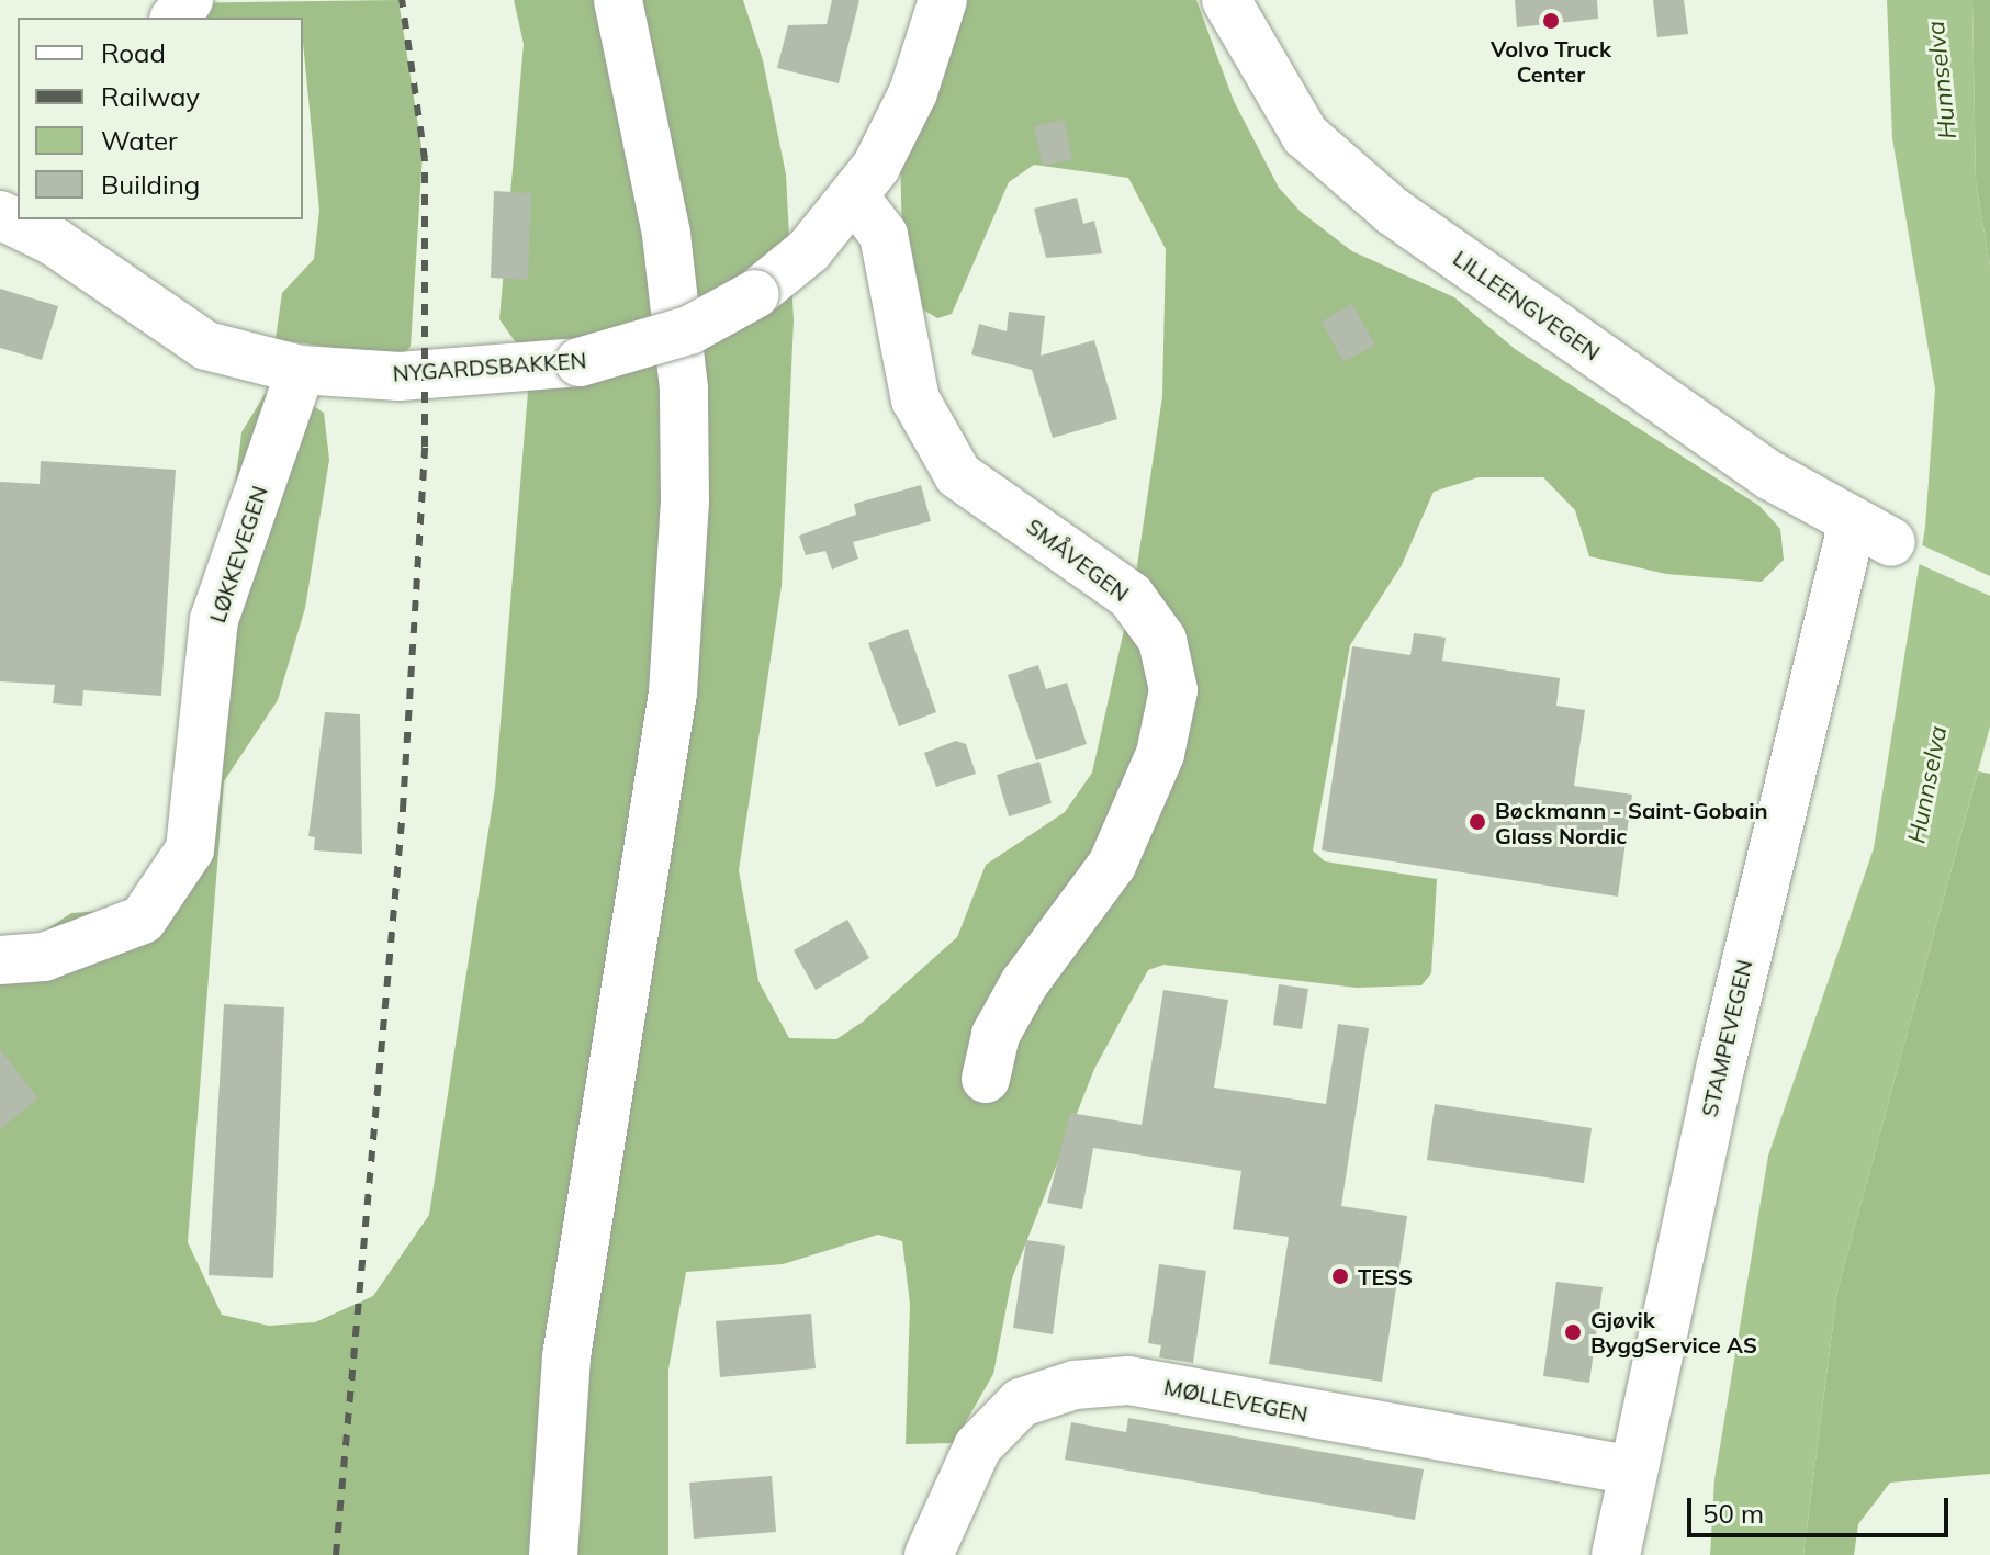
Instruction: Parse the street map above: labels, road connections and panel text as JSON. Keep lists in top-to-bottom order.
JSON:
{
  "streets": {
    "main road": [
      "LILLEENGVEGEN",
      "NYGARDSBAKKEN",
      "LØKKEVEGEN",
      "SMÅVEGEN",
      "STAMPEVEGEN",
      "MØLLEVEGEN"
    ]
  },
  "crossings": [
    ["LILLEENGVEGEN", "STAMPEVEGEN"],
    ["NYGARDSBAKKEN", "LØKKEVEGEN"],
    ["NYGARDSBAKKEN", "SMÅVEGEN"],
    ["STAMPEVEGEN", "MØLLEVEGEN"]
  ],
  "water": ["Hunnselva"],
  "places": [
    "Volvo Truck Center",
    "Bøckmann - Saint-Gobain Glass Nordic",
    "TESS",
    "Gjøvik ByggService AS"
  ],
  "legend": [
    "Road",
    "Railway",
    "Water",
    "Building"
  ],
  "scale_bar": "50 m"
}
